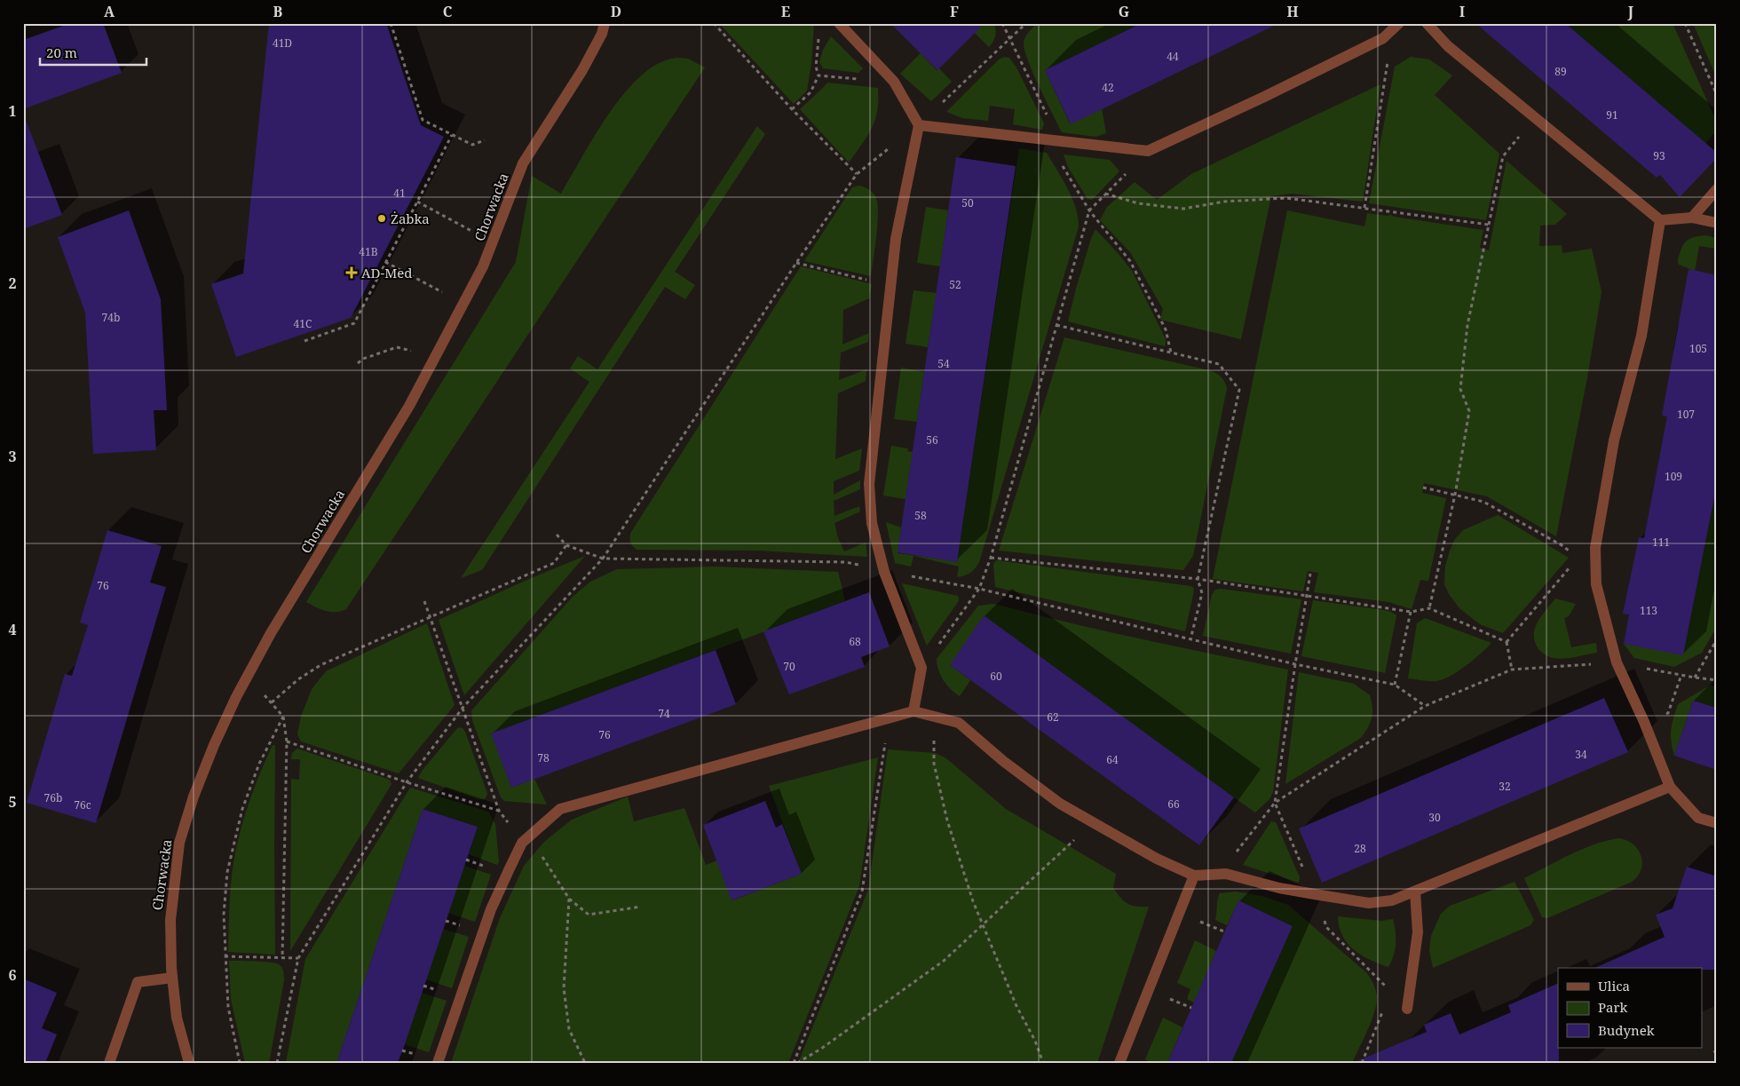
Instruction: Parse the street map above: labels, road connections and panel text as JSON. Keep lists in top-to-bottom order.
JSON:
{
  "streets": {
    "street": ["Chorwacka"]
  },
  "places": {
    "other": ["Żabka"],
    "health": ["AD-Med"]
  },
  "house_numbers": [
    "41D",
    "44",
    "89",
    "42",
    "91",
    "93",
    "41",
    "50",
    "41B",
    "52",
    "74b",
    "41C",
    "105",
    "54",
    "107",
    "56",
    "109",
    "58",
    "111",
    "76",
    "113",
    "68",
    "70",
    "60",
    "74",
    "62",
    "76",
    "34",
    "78",
    "64",
    "32",
    "76b",
    "66",
    "76c",
    "30",
    "28"
  ],
  "legend": ["Ulica", "Park", "Budynek"],
  "scale_bar": "20 m",
  "grid": {
    "columns": [
      "A",
      "B",
      "C",
      "D",
      "E",
      "F",
      "G",
      "H",
      "I",
      "J"
    ],
    "rows": [
      "1",
      "2",
      "3",
      "4",
      "5",
      "6"
    ]
  }
}
